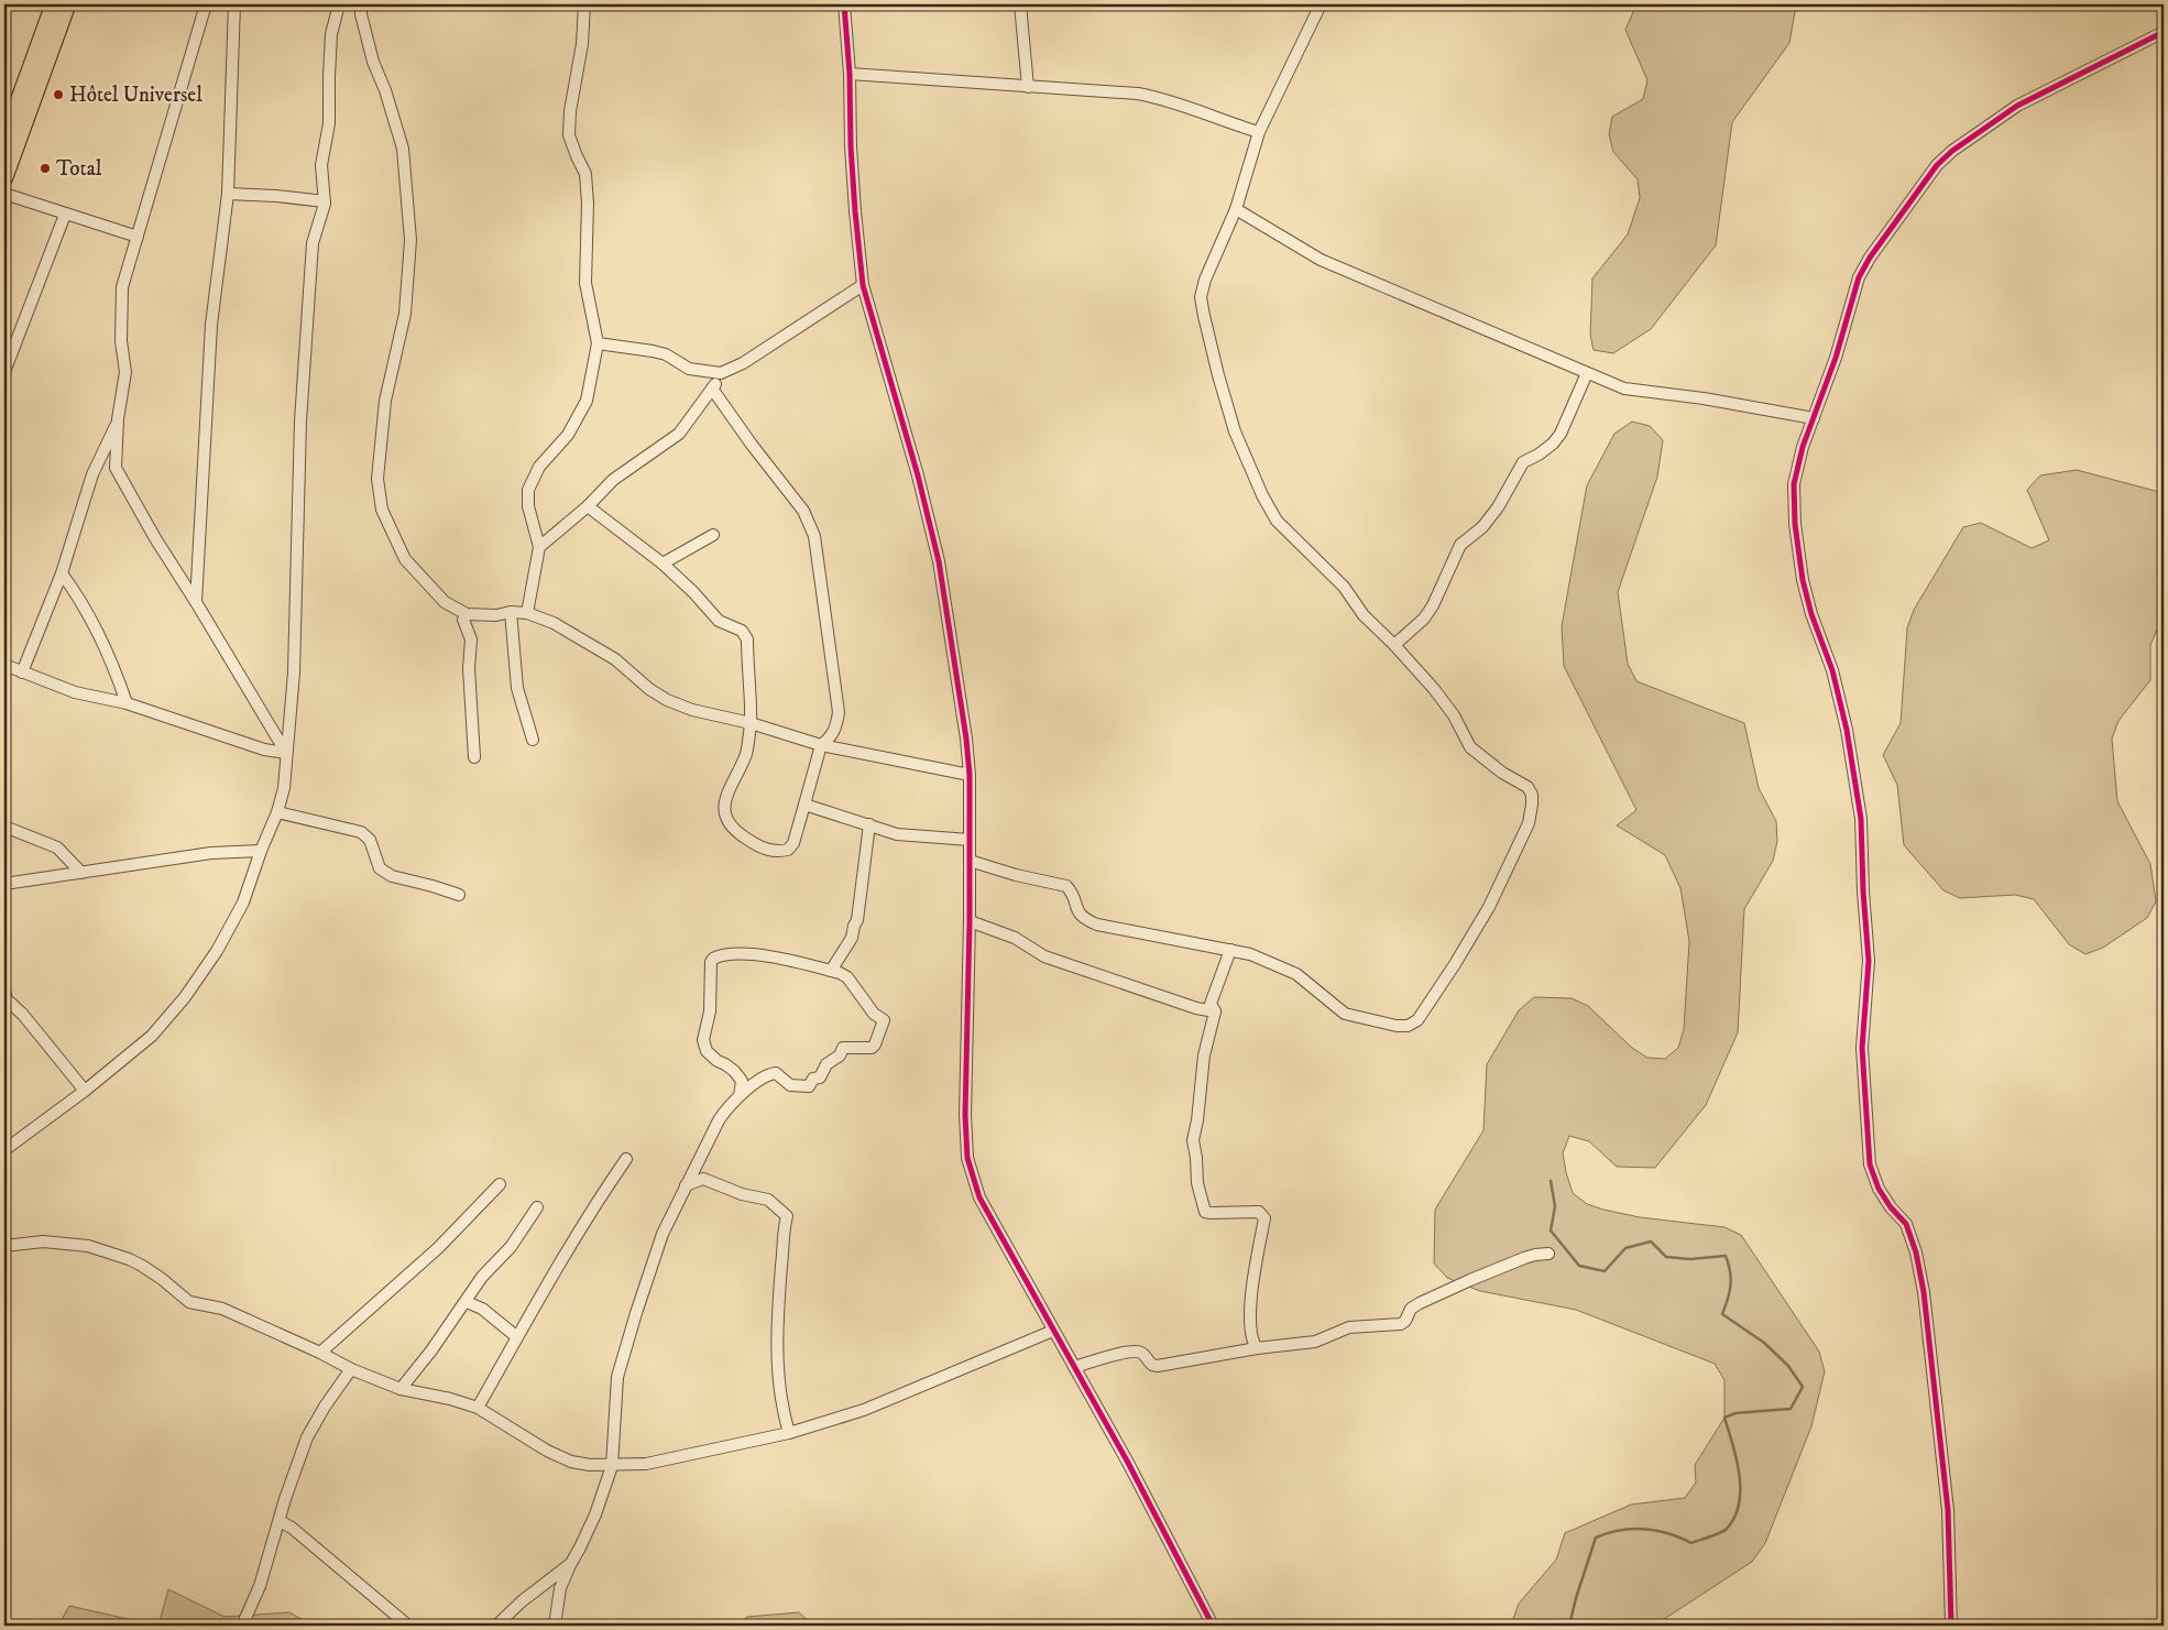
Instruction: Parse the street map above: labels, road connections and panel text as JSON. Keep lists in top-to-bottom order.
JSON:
{
  "places": ["Hôtel Universel", "Total"]
}
